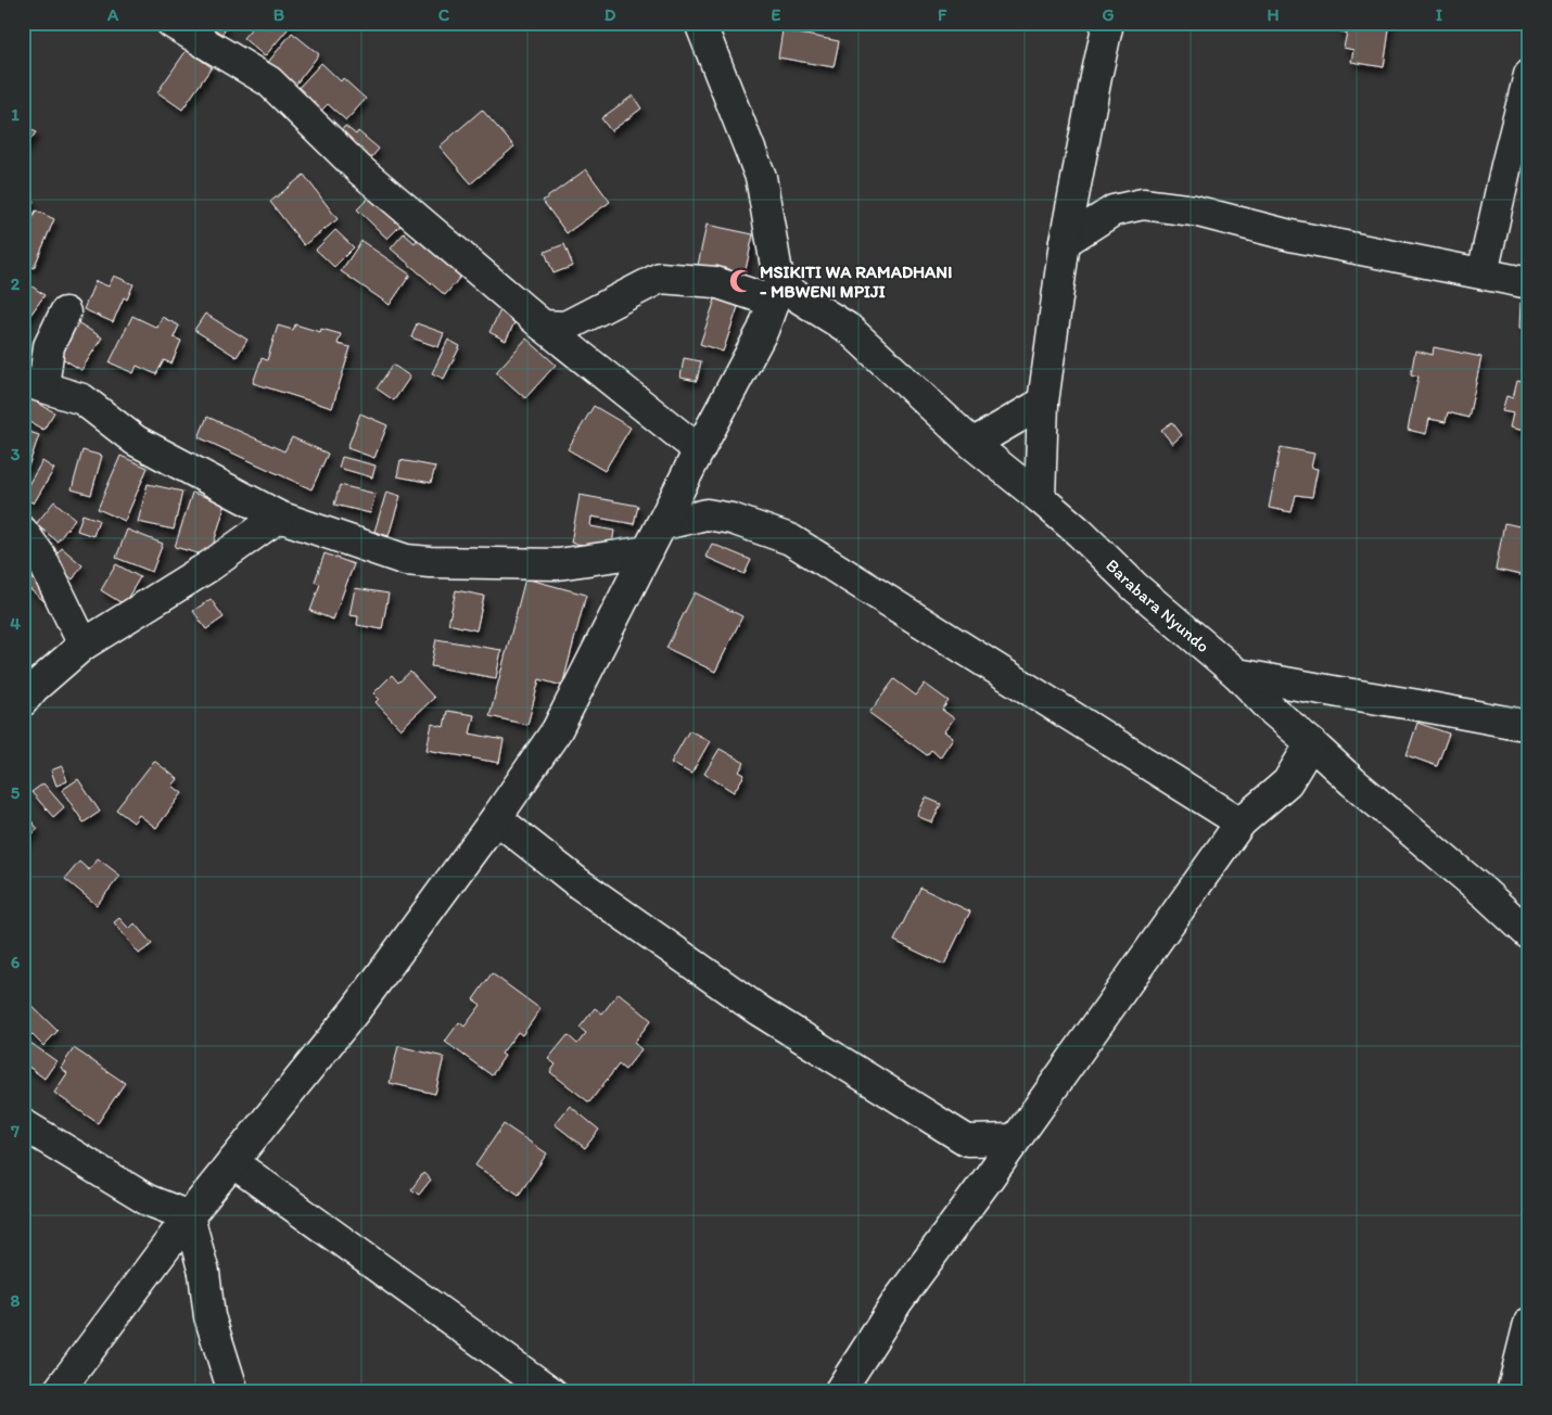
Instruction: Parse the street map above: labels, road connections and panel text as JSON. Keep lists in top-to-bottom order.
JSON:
{
  "streets": {
    "street": ["Barabara Nyundo"]
  },
  "places": {
    "mosque": ["MSIKITI WA RAMADHANI - MBWENI MPIJI"]
  },
  "grid": {
    "columns": [
      "A",
      "B",
      "C",
      "D",
      "E",
      "F",
      "G",
      "H",
      "I"
    ],
    "rows": [
      "1",
      "2",
      "3",
      "4",
      "5",
      "6",
      "7",
      "8"
    ]
  }
}
